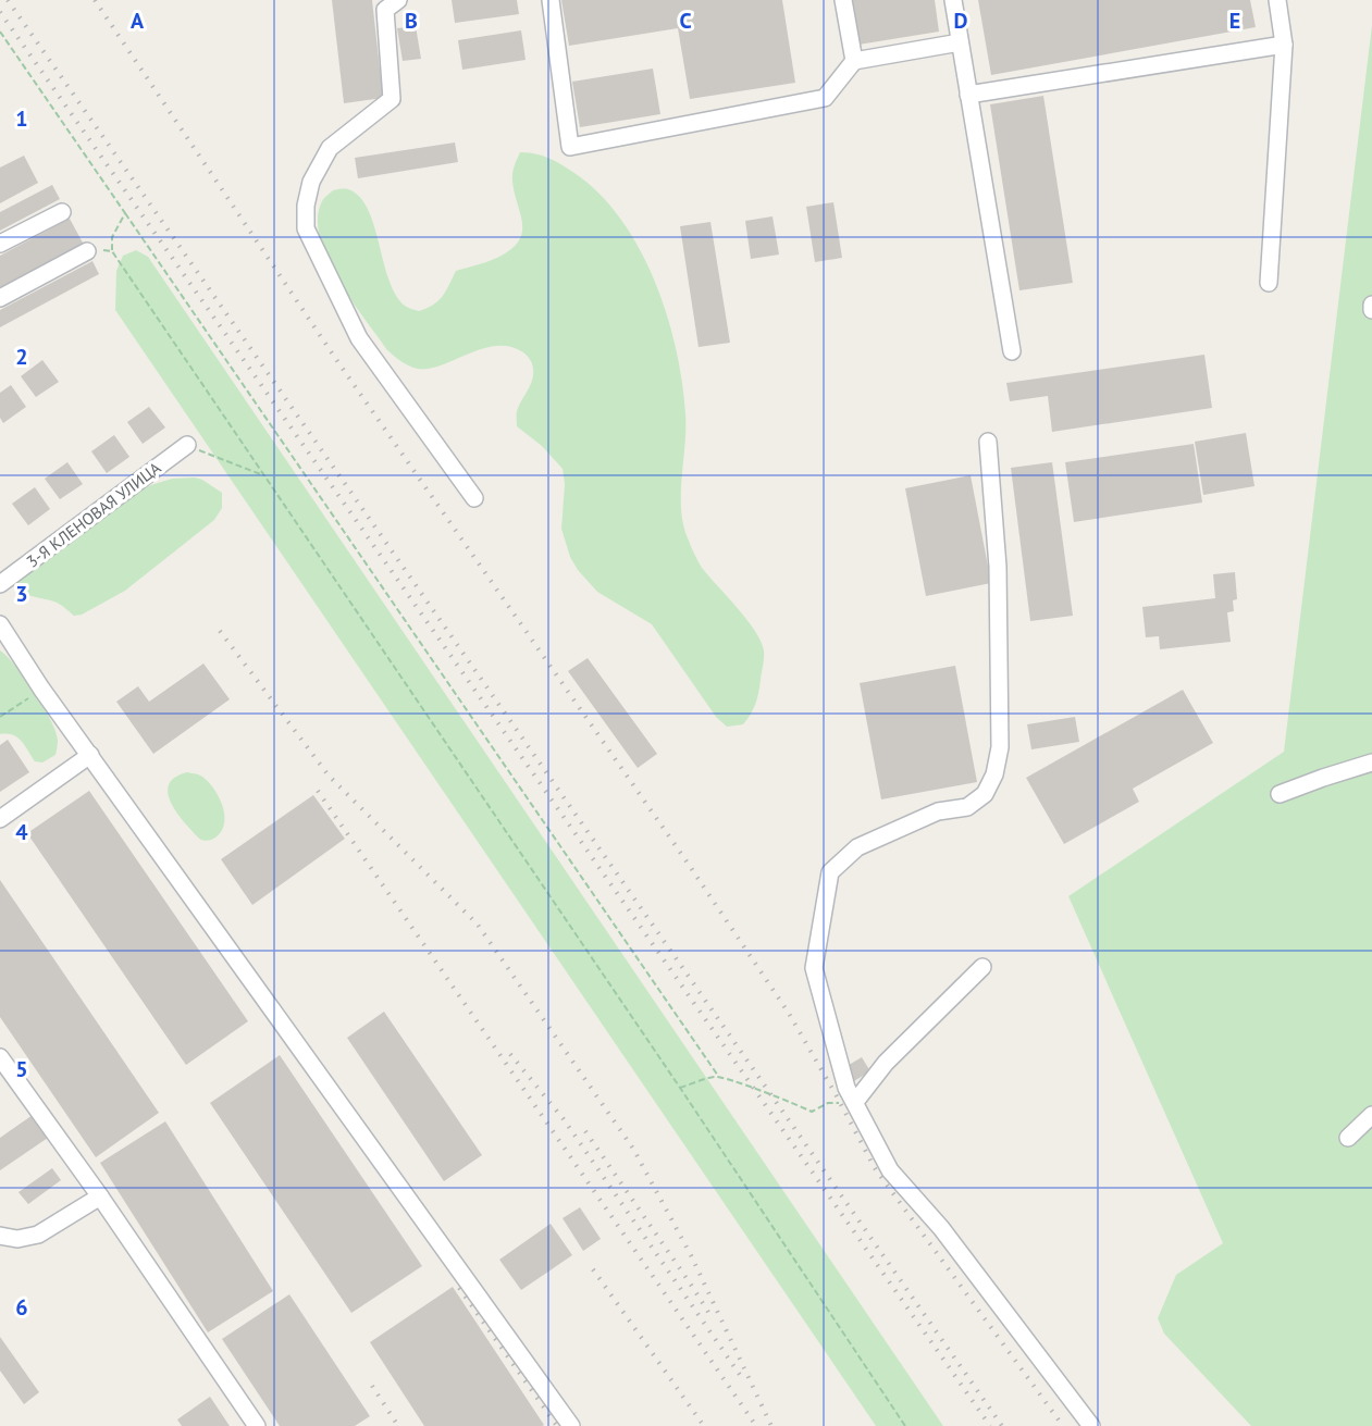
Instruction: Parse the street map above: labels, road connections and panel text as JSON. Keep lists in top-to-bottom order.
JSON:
{
  "streets": {
    "street": ["3-Я КЛЕНОВАЯ УЛИЦА"]
  },
  "grid": {
    "columns": [
      "A",
      "B",
      "C",
      "D",
      "E"
    ],
    "rows": [
      "1",
      "2",
      "3",
      "4",
      "5",
      "6"
    ]
  }
}
